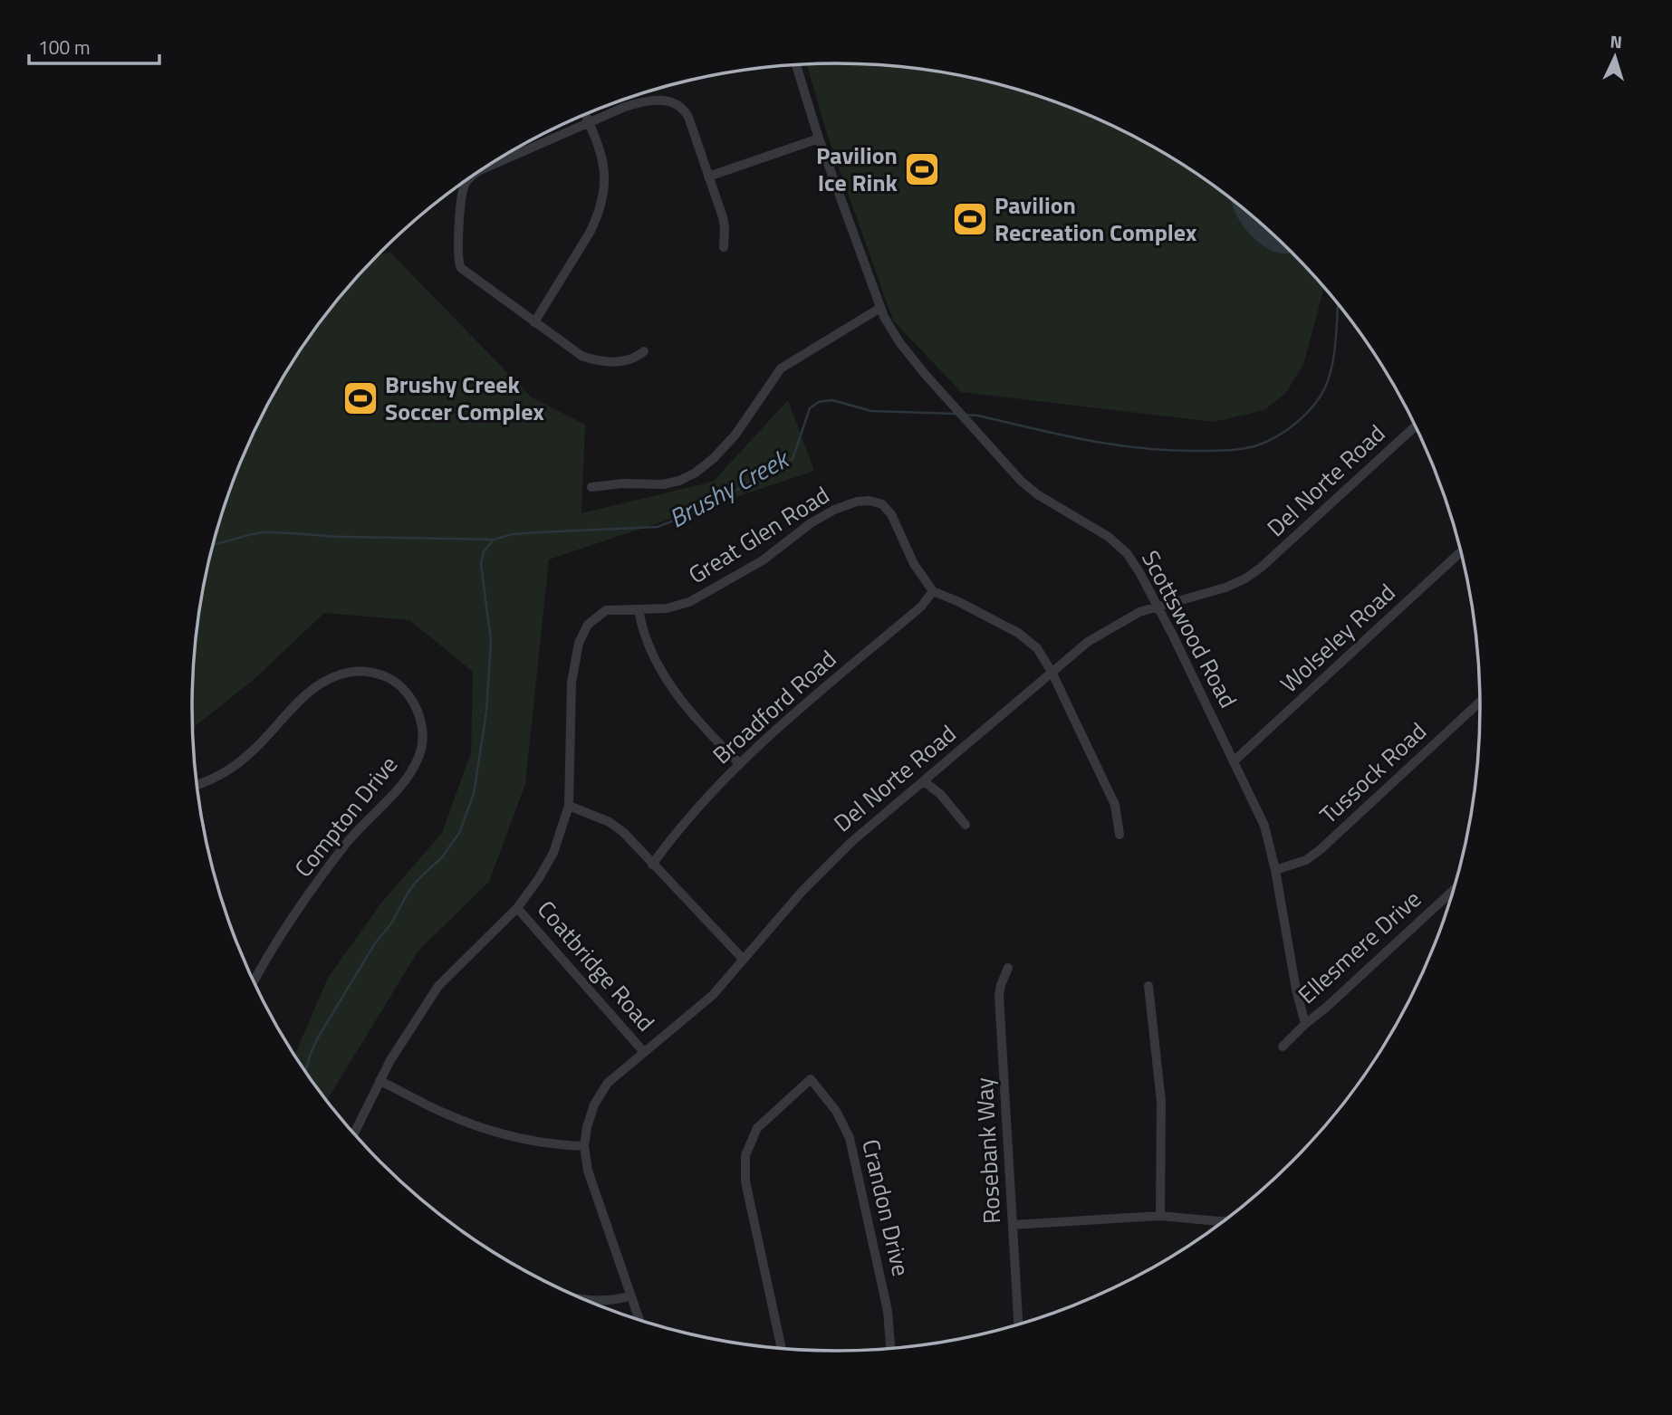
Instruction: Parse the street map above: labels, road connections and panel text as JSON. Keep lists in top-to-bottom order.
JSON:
{
  "streets": {
    "street": [
      "Del Norte Road",
      "Great Glen Road",
      "Scottswood Road",
      "Wolseley Road",
      "Broadford Road",
      "Tussock Road",
      "Compton Drive",
      "Ellesmere Drive",
      "Coatbridge Road",
      "Rosebank Way",
      "Crandon Drive"
    ]
  },
  "crossings": [
    ["Del Norte Road", "Scottswood Road"],
    ["Del Norte Road", "Coatbridge Road"],
    ["Great Glen Road", "Broadford Road"],
    ["Great Glen Road", "Coatbridge Road"],
    ["Scottswood Road", "Wolseley Road"],
    ["Scottswood Road", "Tussock Road"],
    ["Scottswood Road", "Ellesmere Drive"]
  ],
  "water": ["Brushy Creek"],
  "places": {
    "sports": ["Pavilion Ice Rink", "Pavilion Recreation Complex", "Brushy Creek Soccer Complex"]
  },
  "scale_bar": "100 m",
  "north": "top"
}
